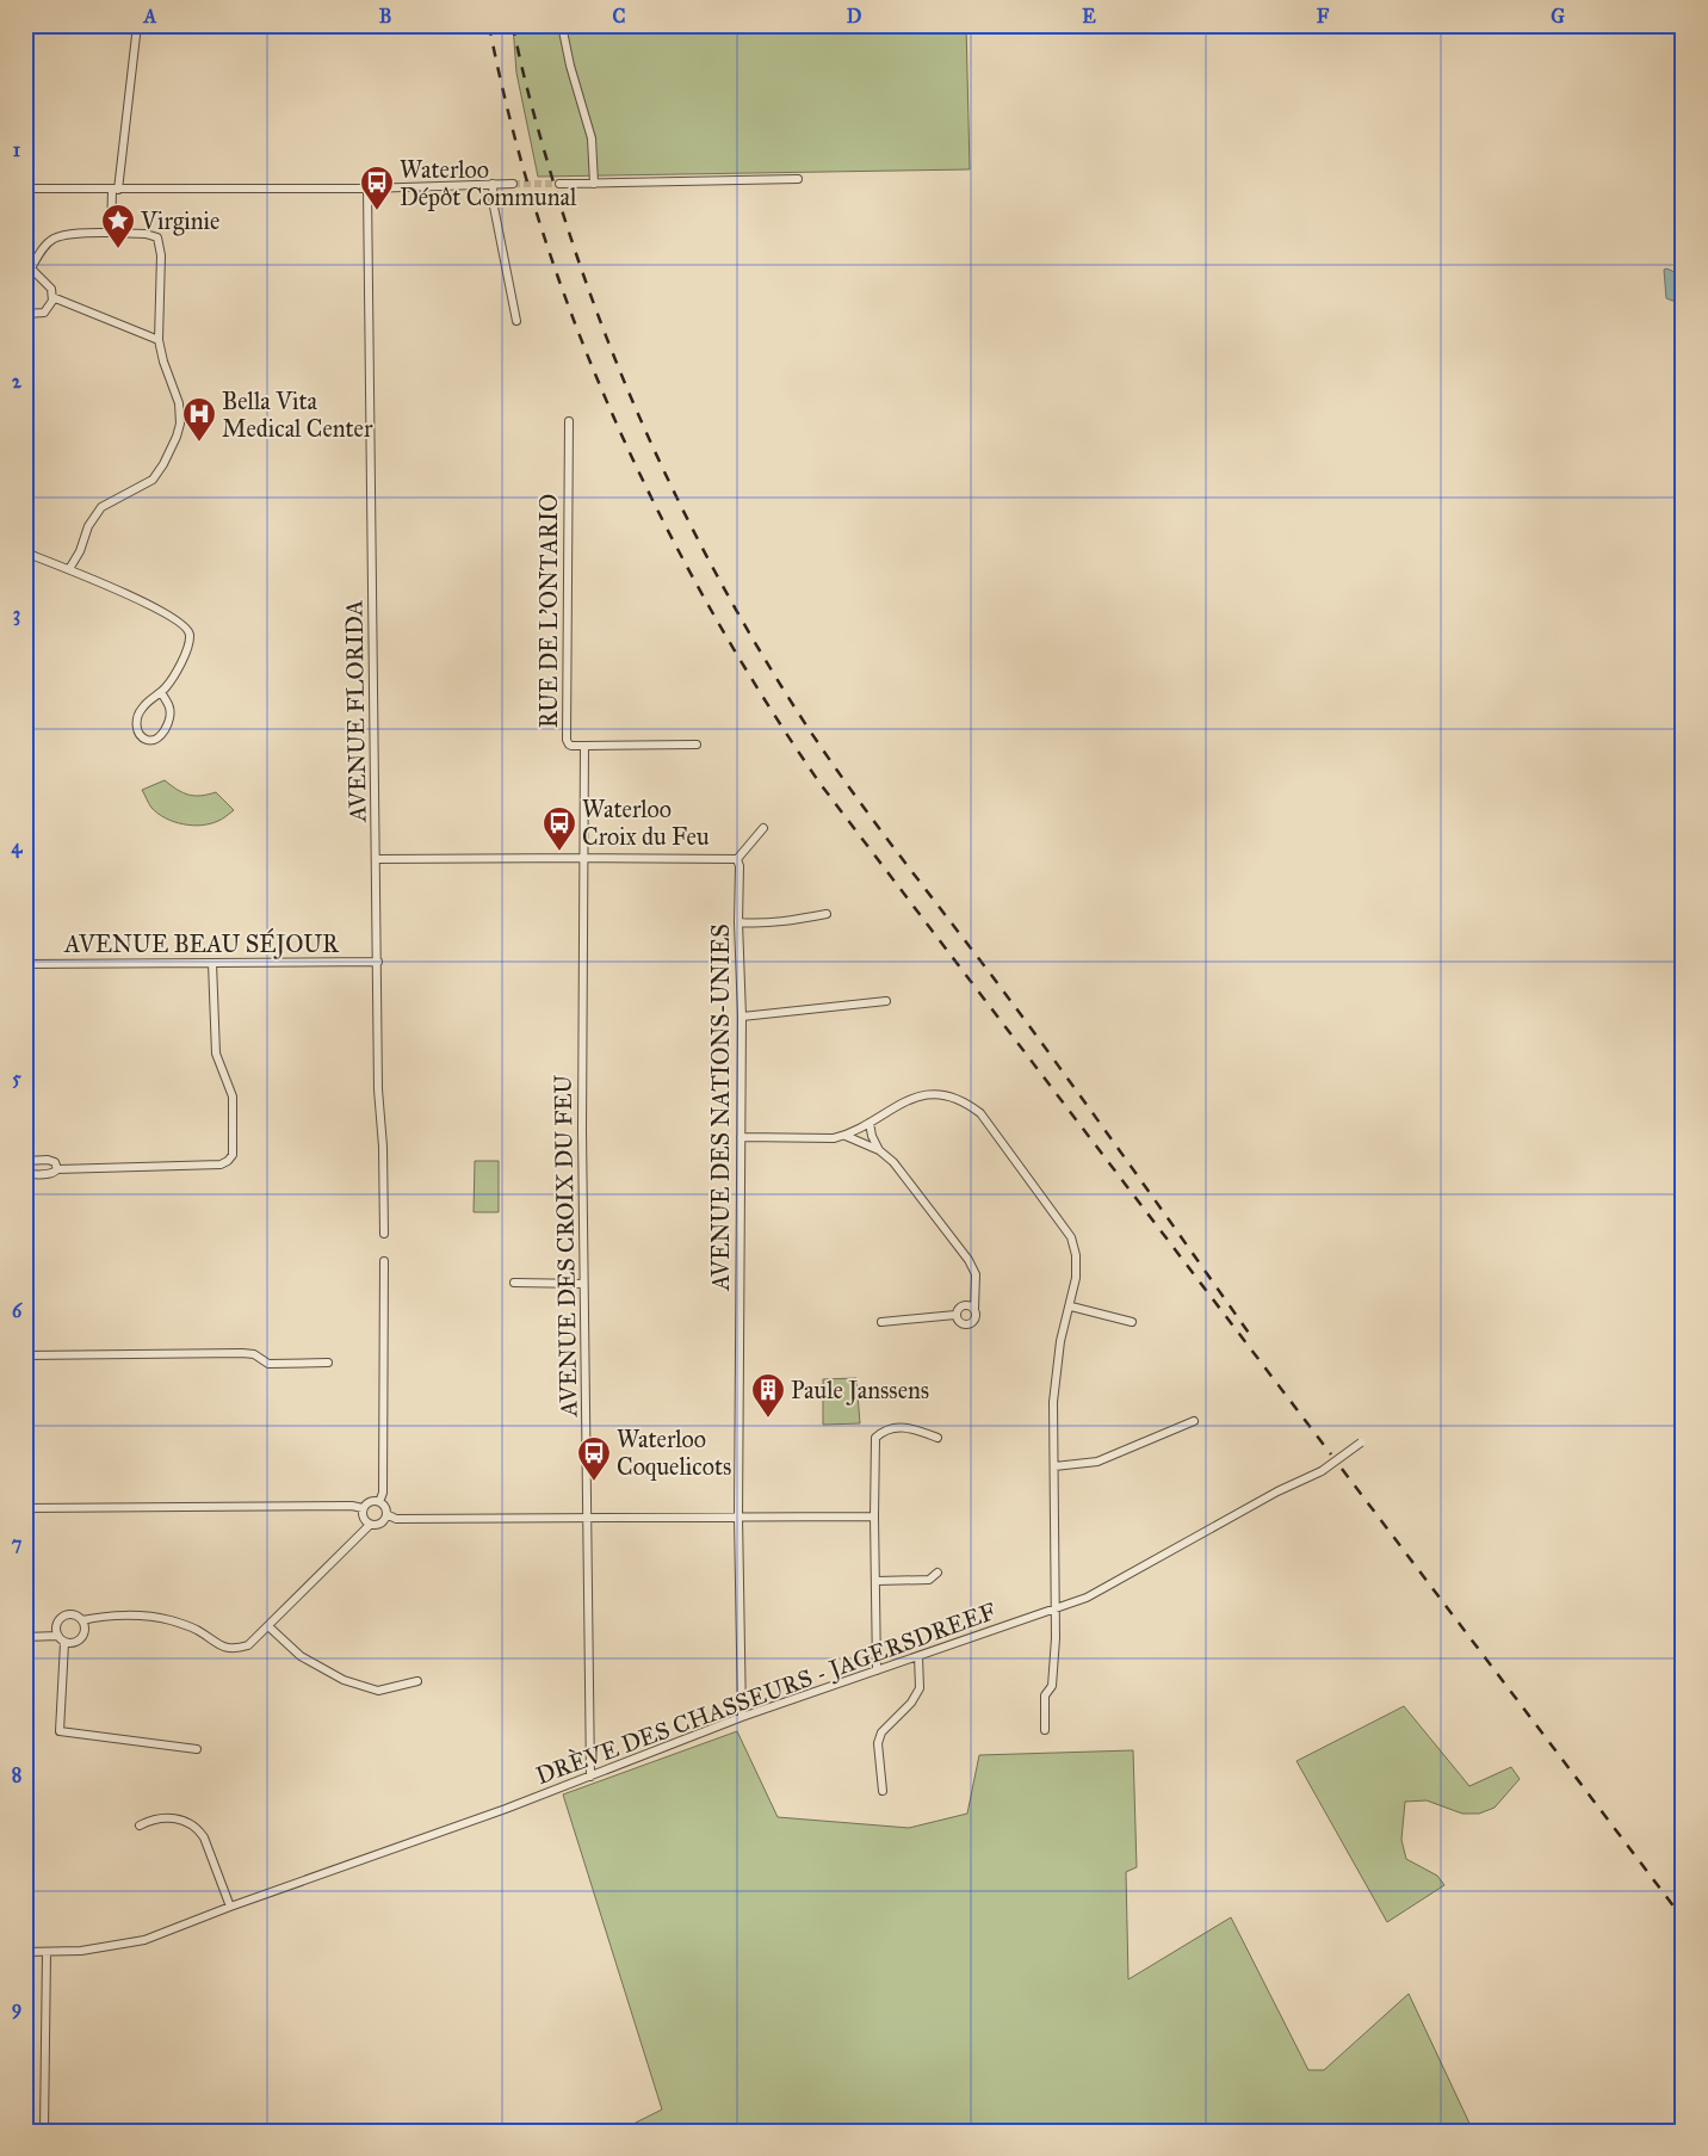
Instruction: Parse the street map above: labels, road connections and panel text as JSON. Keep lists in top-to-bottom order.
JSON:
{
  "streets": {
    "street": [
      "RUE DE L'ONTARIO",
      "AVENUE FLORIDA",
      "AVENUE BEAU SÉJOUR",
      "AVENUE DES NATIONS-UNIES",
      "AVENUE DES CROIX DU FEU",
      "DRÈVE DES CHASSEURS - JAGERSDREEF"
    ]
  },
  "crossings": [
    ["RUE DE L'ONTARIO", "AVENUE DES CROIX DU FEU"],
    ["AVENUE FLORIDA", "AVENUE BEAU SÉJOUR"],
    ["AVENUE DES NATIONS-UNIES", "DRÈVE DES CHASSEURS - JAGERSDREEF"],
    ["AVENUE DES CROIX DU FEU", "DRÈVE DES CHASSEURS - JAGERSDREEF"]
  ],
  "places": {
    "bus stop": ["Waterloo Dépôt Communal", "Waterloo Croix du Feu", "Waterloo Coquelicots"],
    "place": ["Virginie"],
    "hospital": ["Bella Vita Medical Center"],
    "building": ["Paule Janssens"]
  },
  "grid": {
    "columns": [
      "A",
      "B",
      "C",
      "D",
      "E",
      "F",
      "G"
    ],
    "rows": [
      "1",
      "2",
      "3",
      "4",
      "5",
      "6",
      "7",
      "8",
      "9"
    ]
  }
}
